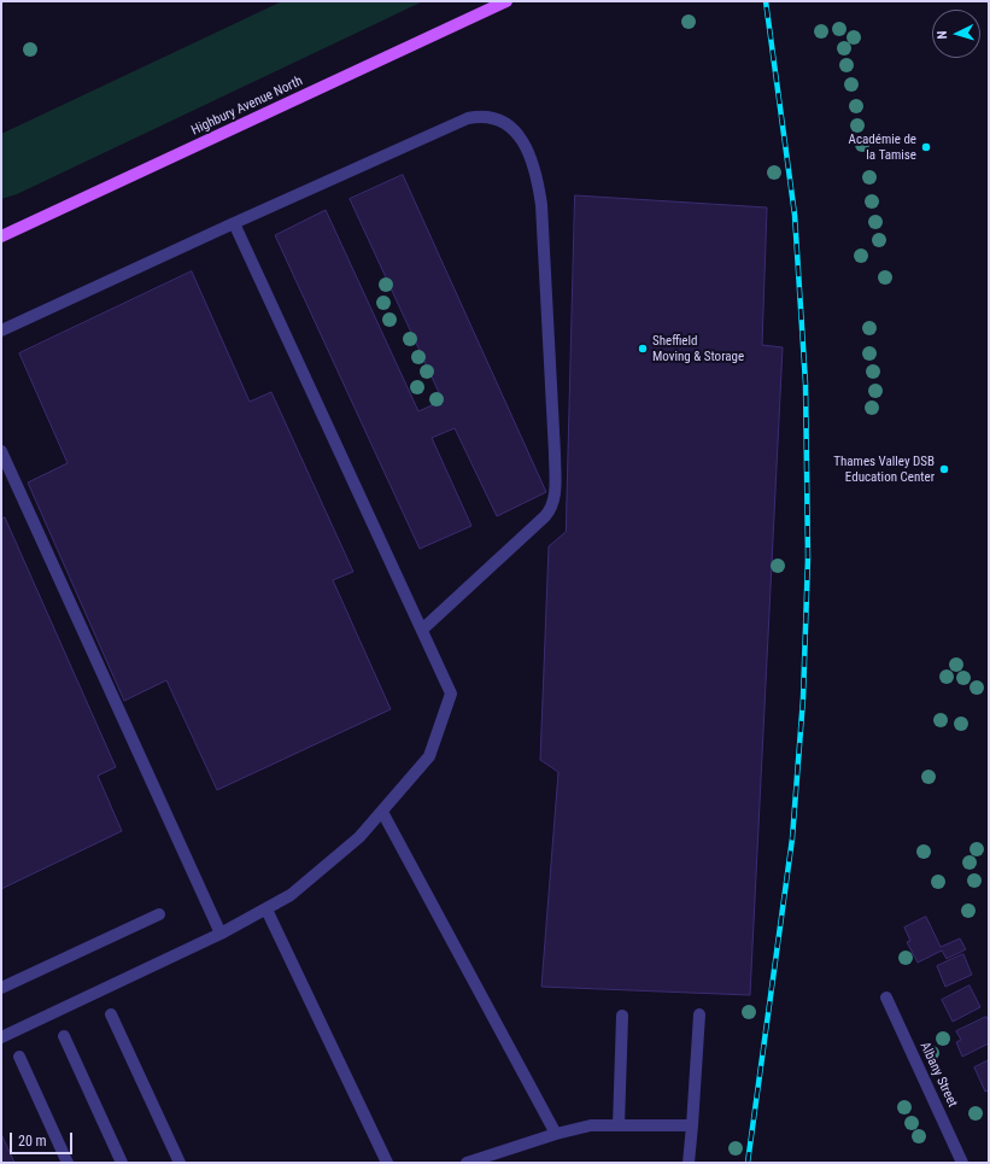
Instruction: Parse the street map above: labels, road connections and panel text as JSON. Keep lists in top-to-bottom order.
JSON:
{
  "streets": {
    "main road": ["Highbury Avenue North"],
    "street": ["Albany Street"]
  },
  "places": ["Académie de la Tamise", "Sheffield Moving & Storage", "Thames Valley DSB Education Center"],
  "scale_bar": "20 m",
  "north": "left"
}
